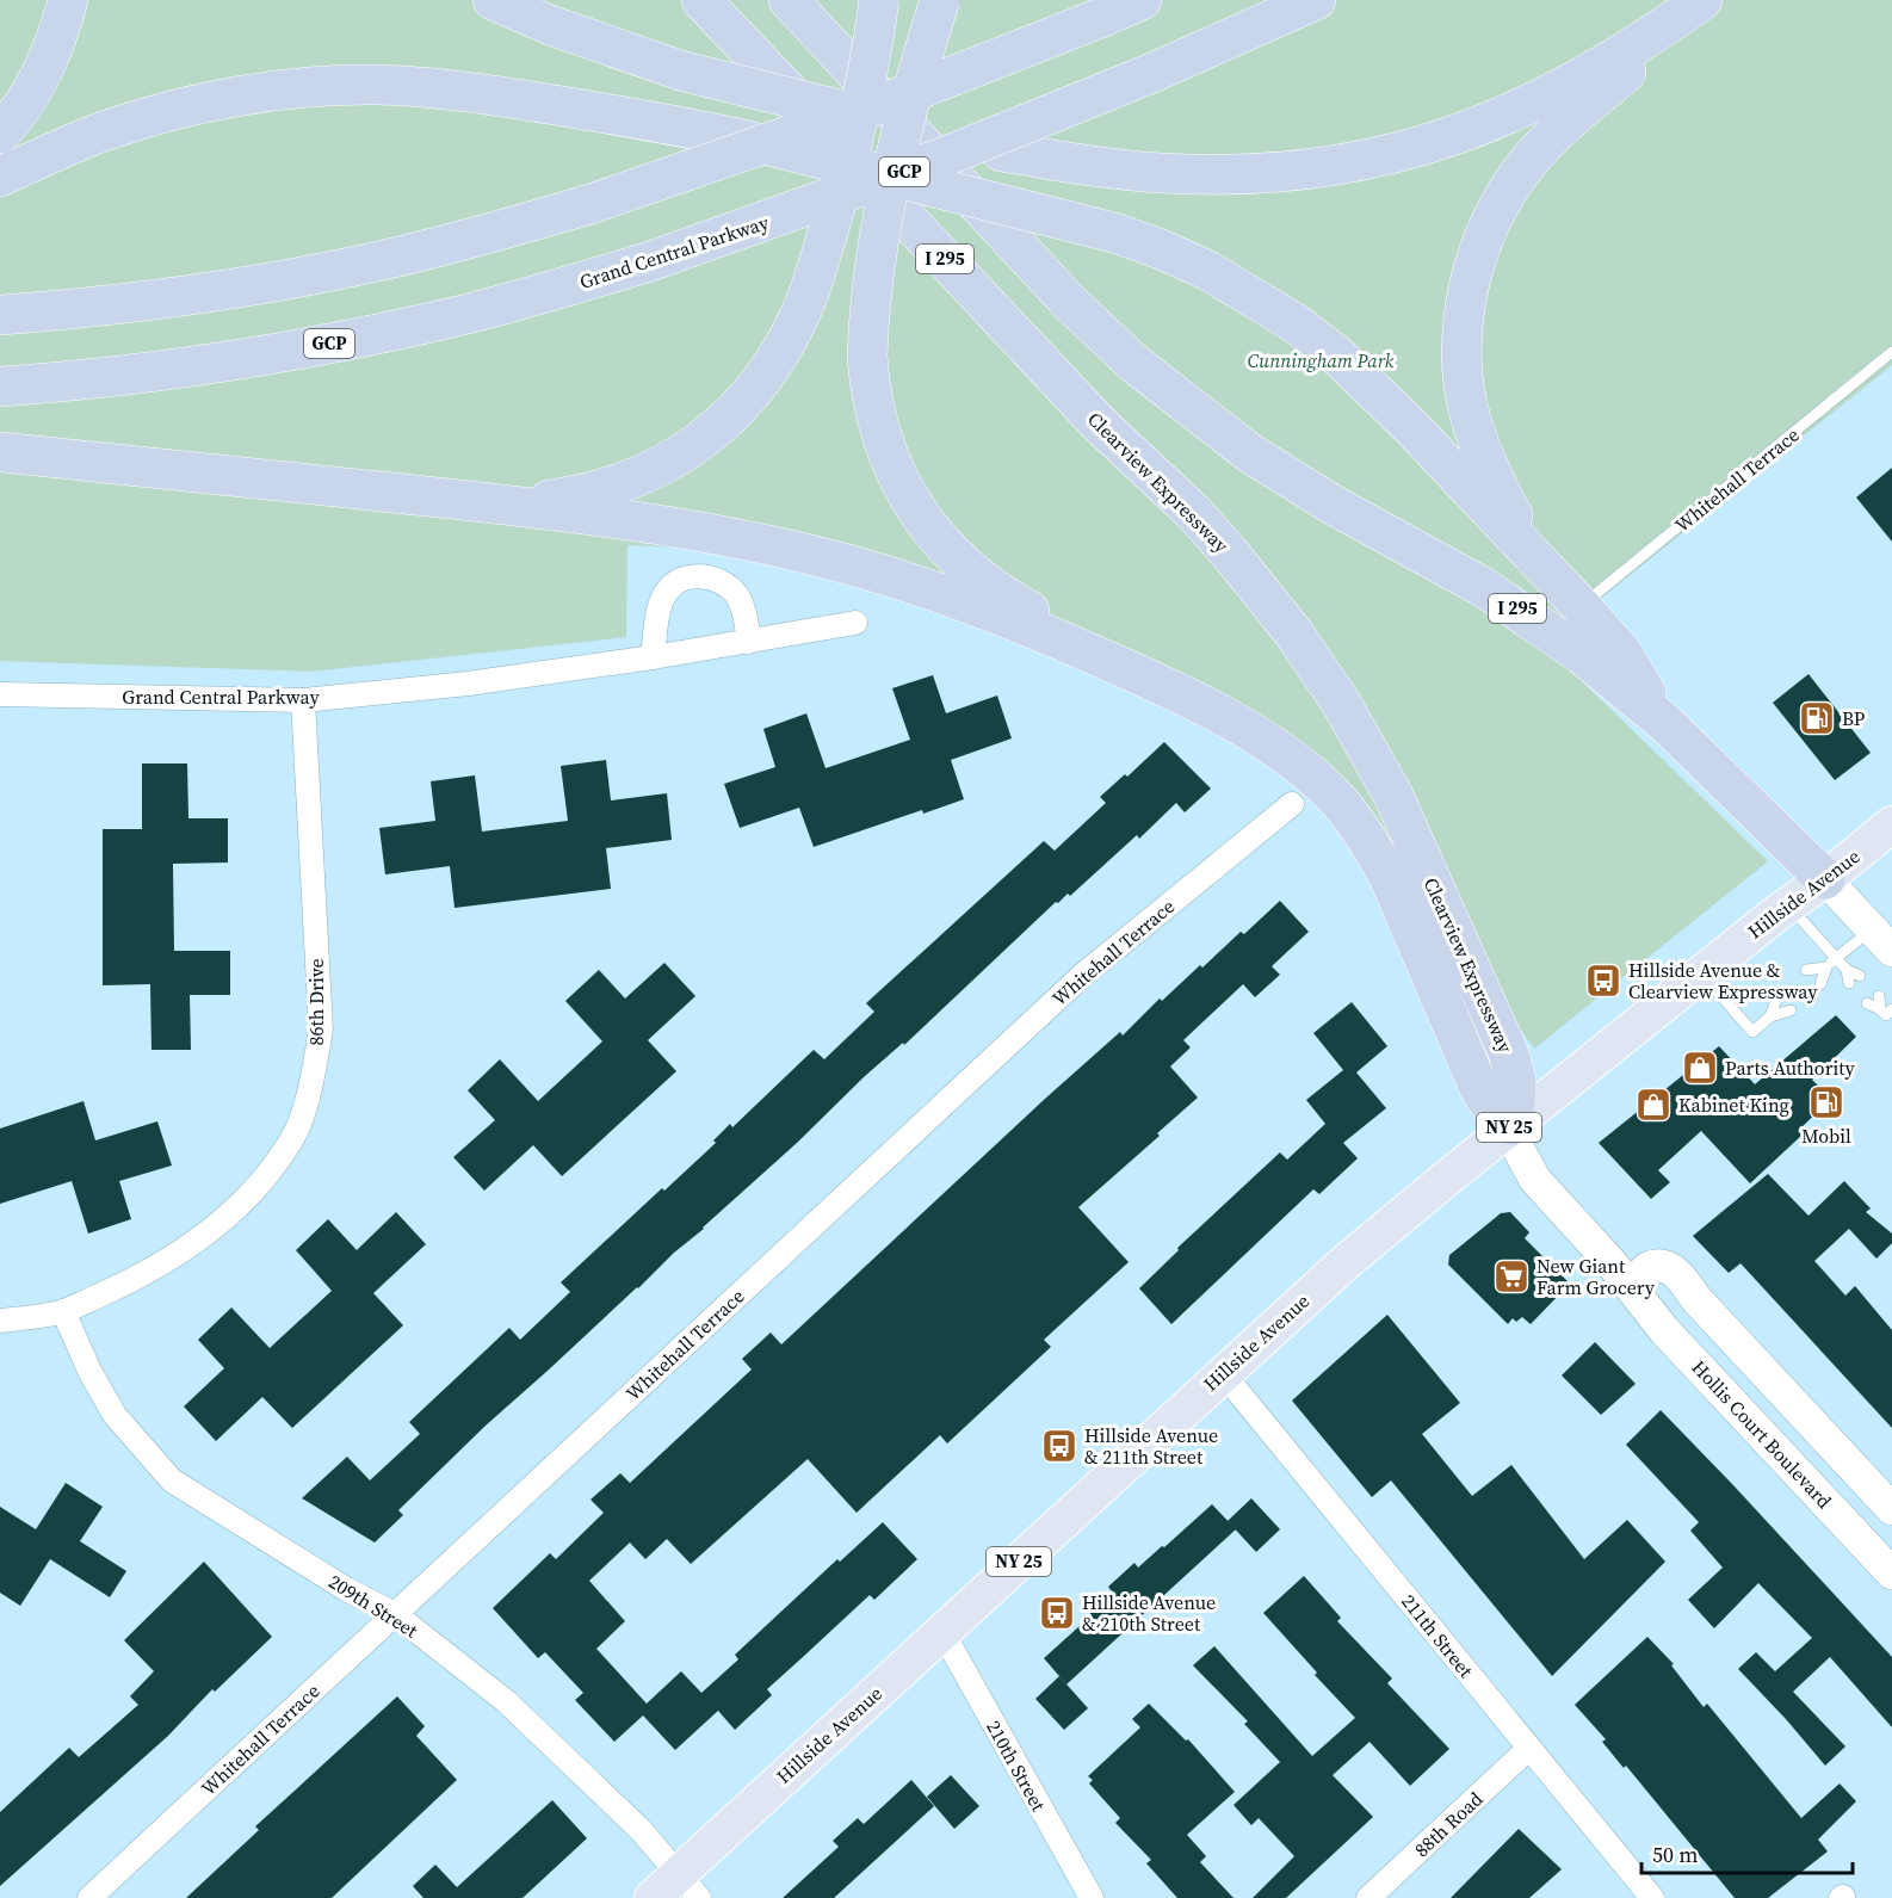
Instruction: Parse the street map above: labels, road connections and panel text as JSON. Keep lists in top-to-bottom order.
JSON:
{
  "streets": {
    "highway": [
      "GCP",
      "Grand Central Parkway",
      "I 295",
      "Clearview Expressway"
    ],
    "main road": ["Hillside Avenue", "NY 25", "Hollis Court Boulevard"],
    "street": [
      "Whitehall Terrace",
      "86th Drive",
      "209th Street",
      "211th Street",
      "210th Street",
      "88th Road"
    ]
  },
  "crossings": [
    ["Grand Central Parkway", "86th Drive"],
    ["I 295", "Hillside Avenue"],
    ["Whitehall Terrace", "209th Street"],
    ["Clearview Expressway", "Hillside Avenue"],
    ["Clearview Expressway", "Hollis Court Boulevard"],
    ["Hillside Avenue", "Hollis Court Boulevard"],
    ["Hillside Avenue", "209th Street"],
    ["Hillside Avenue", "211th Street"],
    ["Hillside Avenue", "210th Street"],
    ["86th Drive", "209th Street"],
    ["211th Street", "88th Road"]
  ],
  "parks": ["Cunningham Park"],
  "places": {
    "fuel station": ["BP", "Mobil"],
    "bus stop": ["Hillside Avenue & Clearview Expressway", "Hillside Avenue & 211th Street", "Hillside Avenue & 210th Street"],
    "shop": ["Parts Authority", "Kabinet King"],
    "supermarket": ["New Giant Farm Grocery"]
  },
  "scale_bar": "50 m"
}
